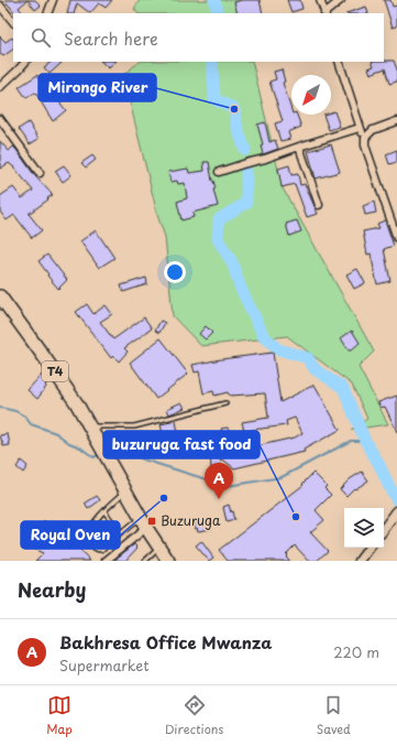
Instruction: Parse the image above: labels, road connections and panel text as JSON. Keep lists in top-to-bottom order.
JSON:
{
  "streets": {
    "highway": ["T4"]
  },
  "places": {
    "other": ["Mirongo River", "Royal Oven", "buzuruga fast food"],
    "transit": ["Buzuruga"]
  },
  "north": "bottom left",
  "page": {
    "search": "Search here",
    "pins": "A",
    "heading": "Nearby",
    "list": [
      {
        "mark": "A",
        "name": "Bakhresa Office Mwanza",
        "note": "Supermarket",
        "value": "220 m"
      }
    ],
    "nav": ["Map", "Directions", "Saved"]
  }
}
